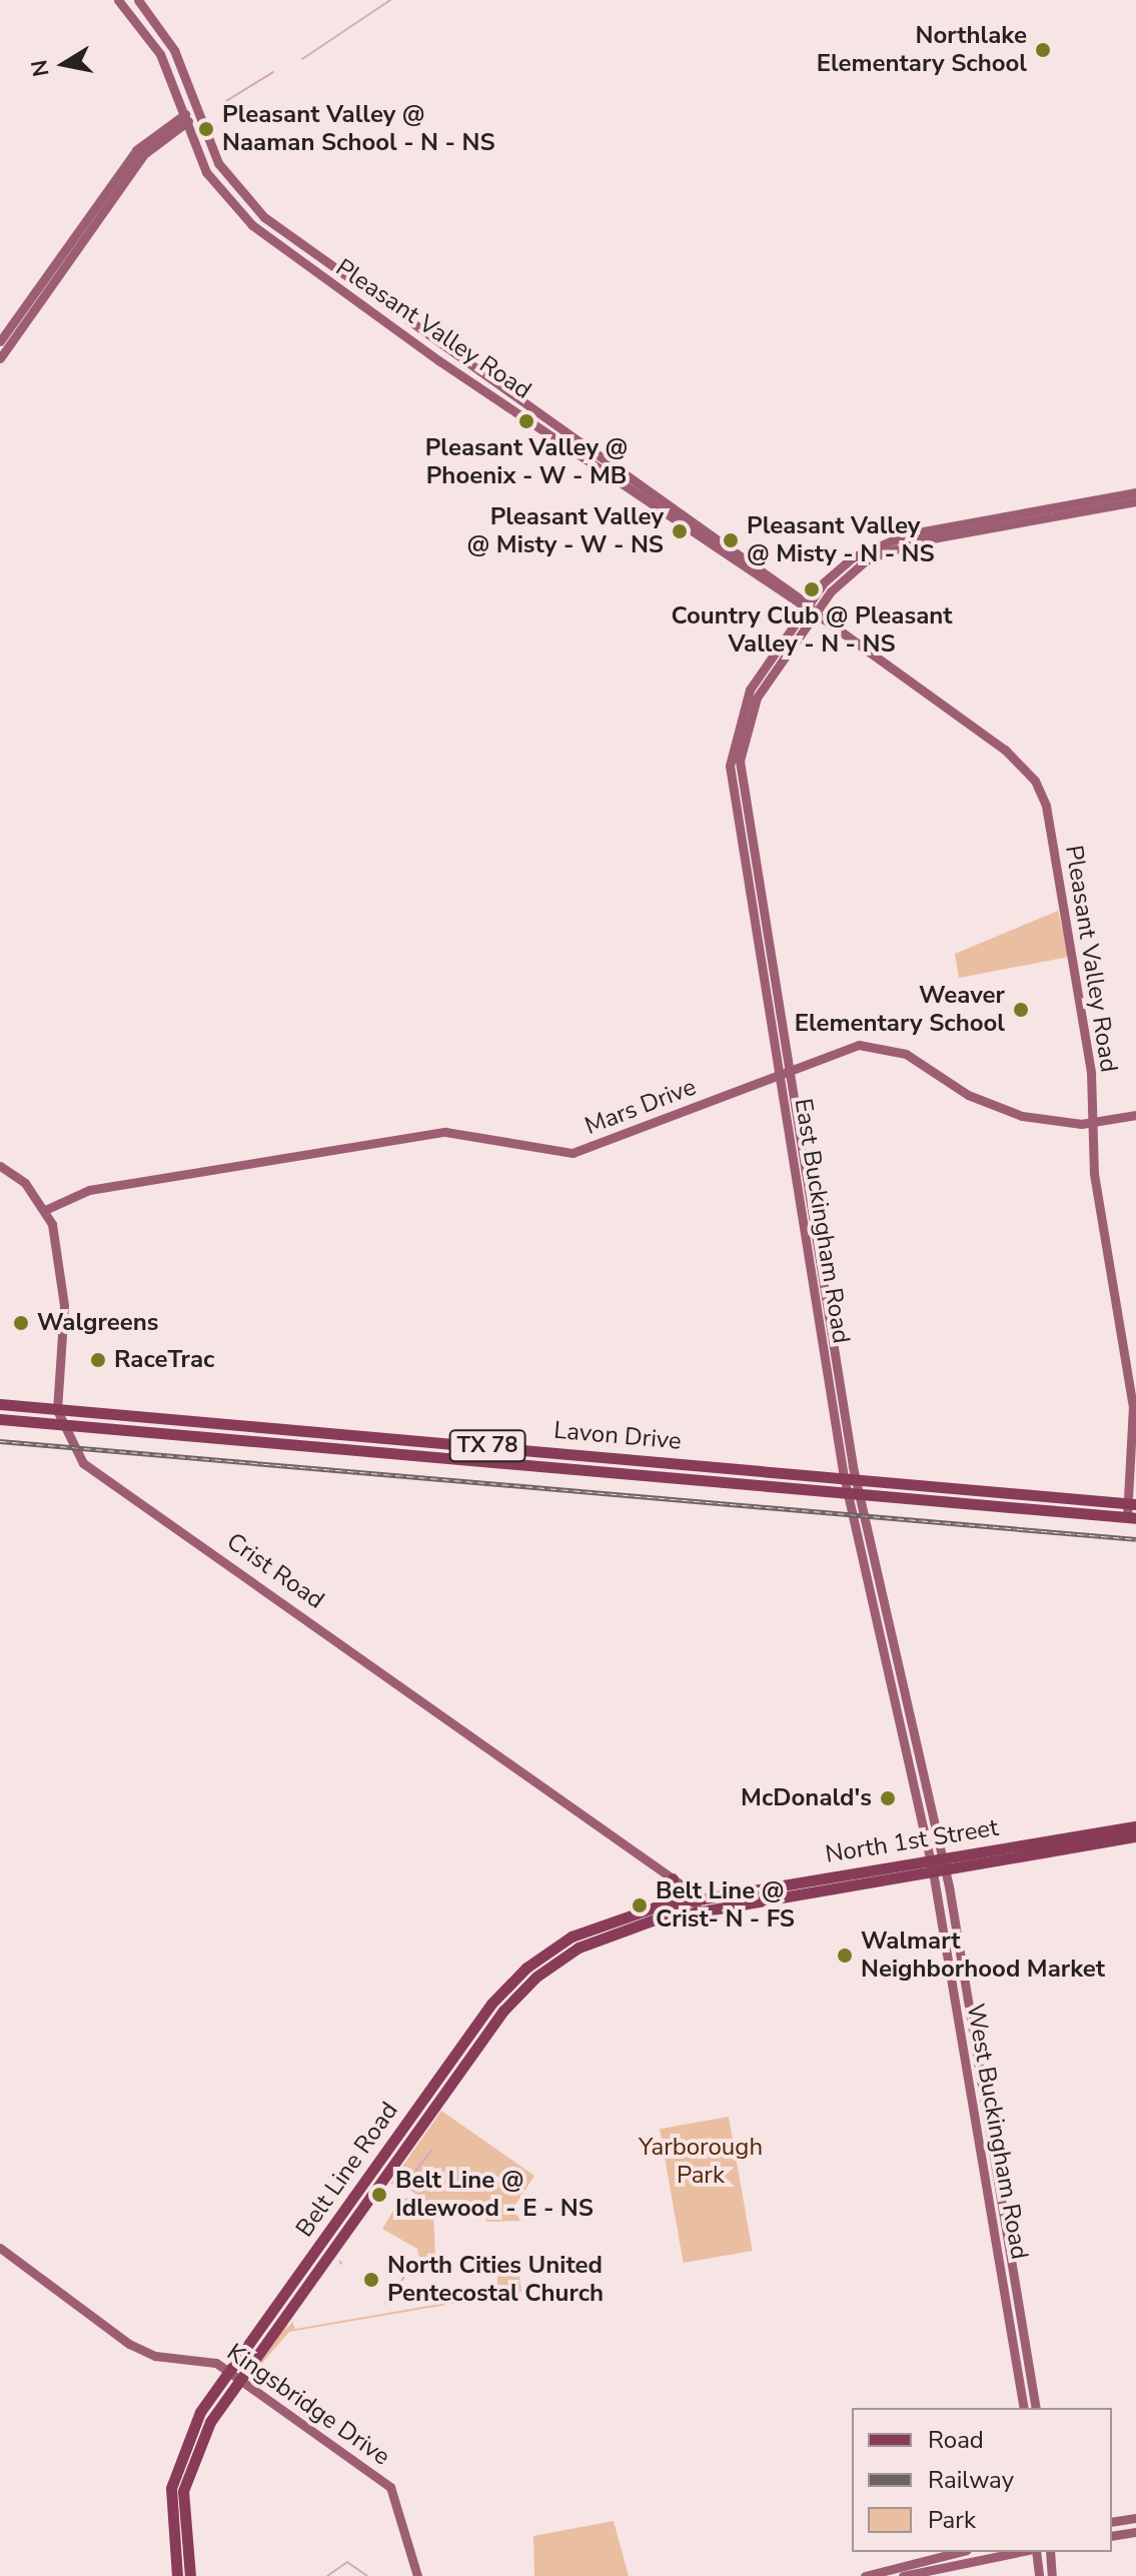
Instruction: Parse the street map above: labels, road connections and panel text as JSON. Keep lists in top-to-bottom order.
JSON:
{
  "streets": {
    "main road": [
      "Pleasant Valley Road",
      "Mars Drive",
      "East Buckingham Road",
      "Lavon Drive",
      "TX 78",
      "Crist Road",
      "North 1st Street",
      "West Buckingham Road",
      "Belt Line Road",
      "Kingsbridge Drive"
    ]
  },
  "crossings": [
    ["Pleasant Valley Road", "Mars Drive"],
    ["Pleasant Valley Road", "East Buckingham Road"],
    ["Pleasant Valley Road", "Lavon Drive"],
    ["Mars Drive", "East Buckingham Road"],
    ["Mars Drive", "Crist Road"],
    ["East Buckingham Road", "Lavon Drive"],
    ["East Buckingham Road", "North 1st Street"],
    ["East Buckingham Road", "West Buckingham Road"],
    ["Lavon Drive", "Crist Road"],
    ["Crist Road", "North 1st Street"],
    ["Crist Road", "Belt Line Road"],
    ["North 1st Street", "West Buckingham Road"],
    ["North 1st Street", "Belt Line Road"],
    ["Belt Line Road", "Kingsbridge Drive"]
  ],
  "parks": ["Yarborough Park"],
  "places": [
    "Northlake Elementary School",
    "Pleasant Valley @ Naaman School - N - NS",
    "Pleasant Valley @ Phoenix - W - MB",
    "Pleasant Valley @ Misty - W - NS",
    "Pleasant Valley @ Misty - N - NS",
    "Country Club @ Pleasant Valley - N - NS",
    "Weaver Elementary School",
    "Walgreens",
    "RaceTrac",
    "McDonald's",
    "Belt Line @ Crist- N - FS",
    "Walmart Neighborhood Market",
    "Belt Line @ Idlewood - E - NS",
    "North Cities United Pentecostal Church"
  ],
  "legend": ["Road", "Railway", "Park"],
  "north": "left"
}
